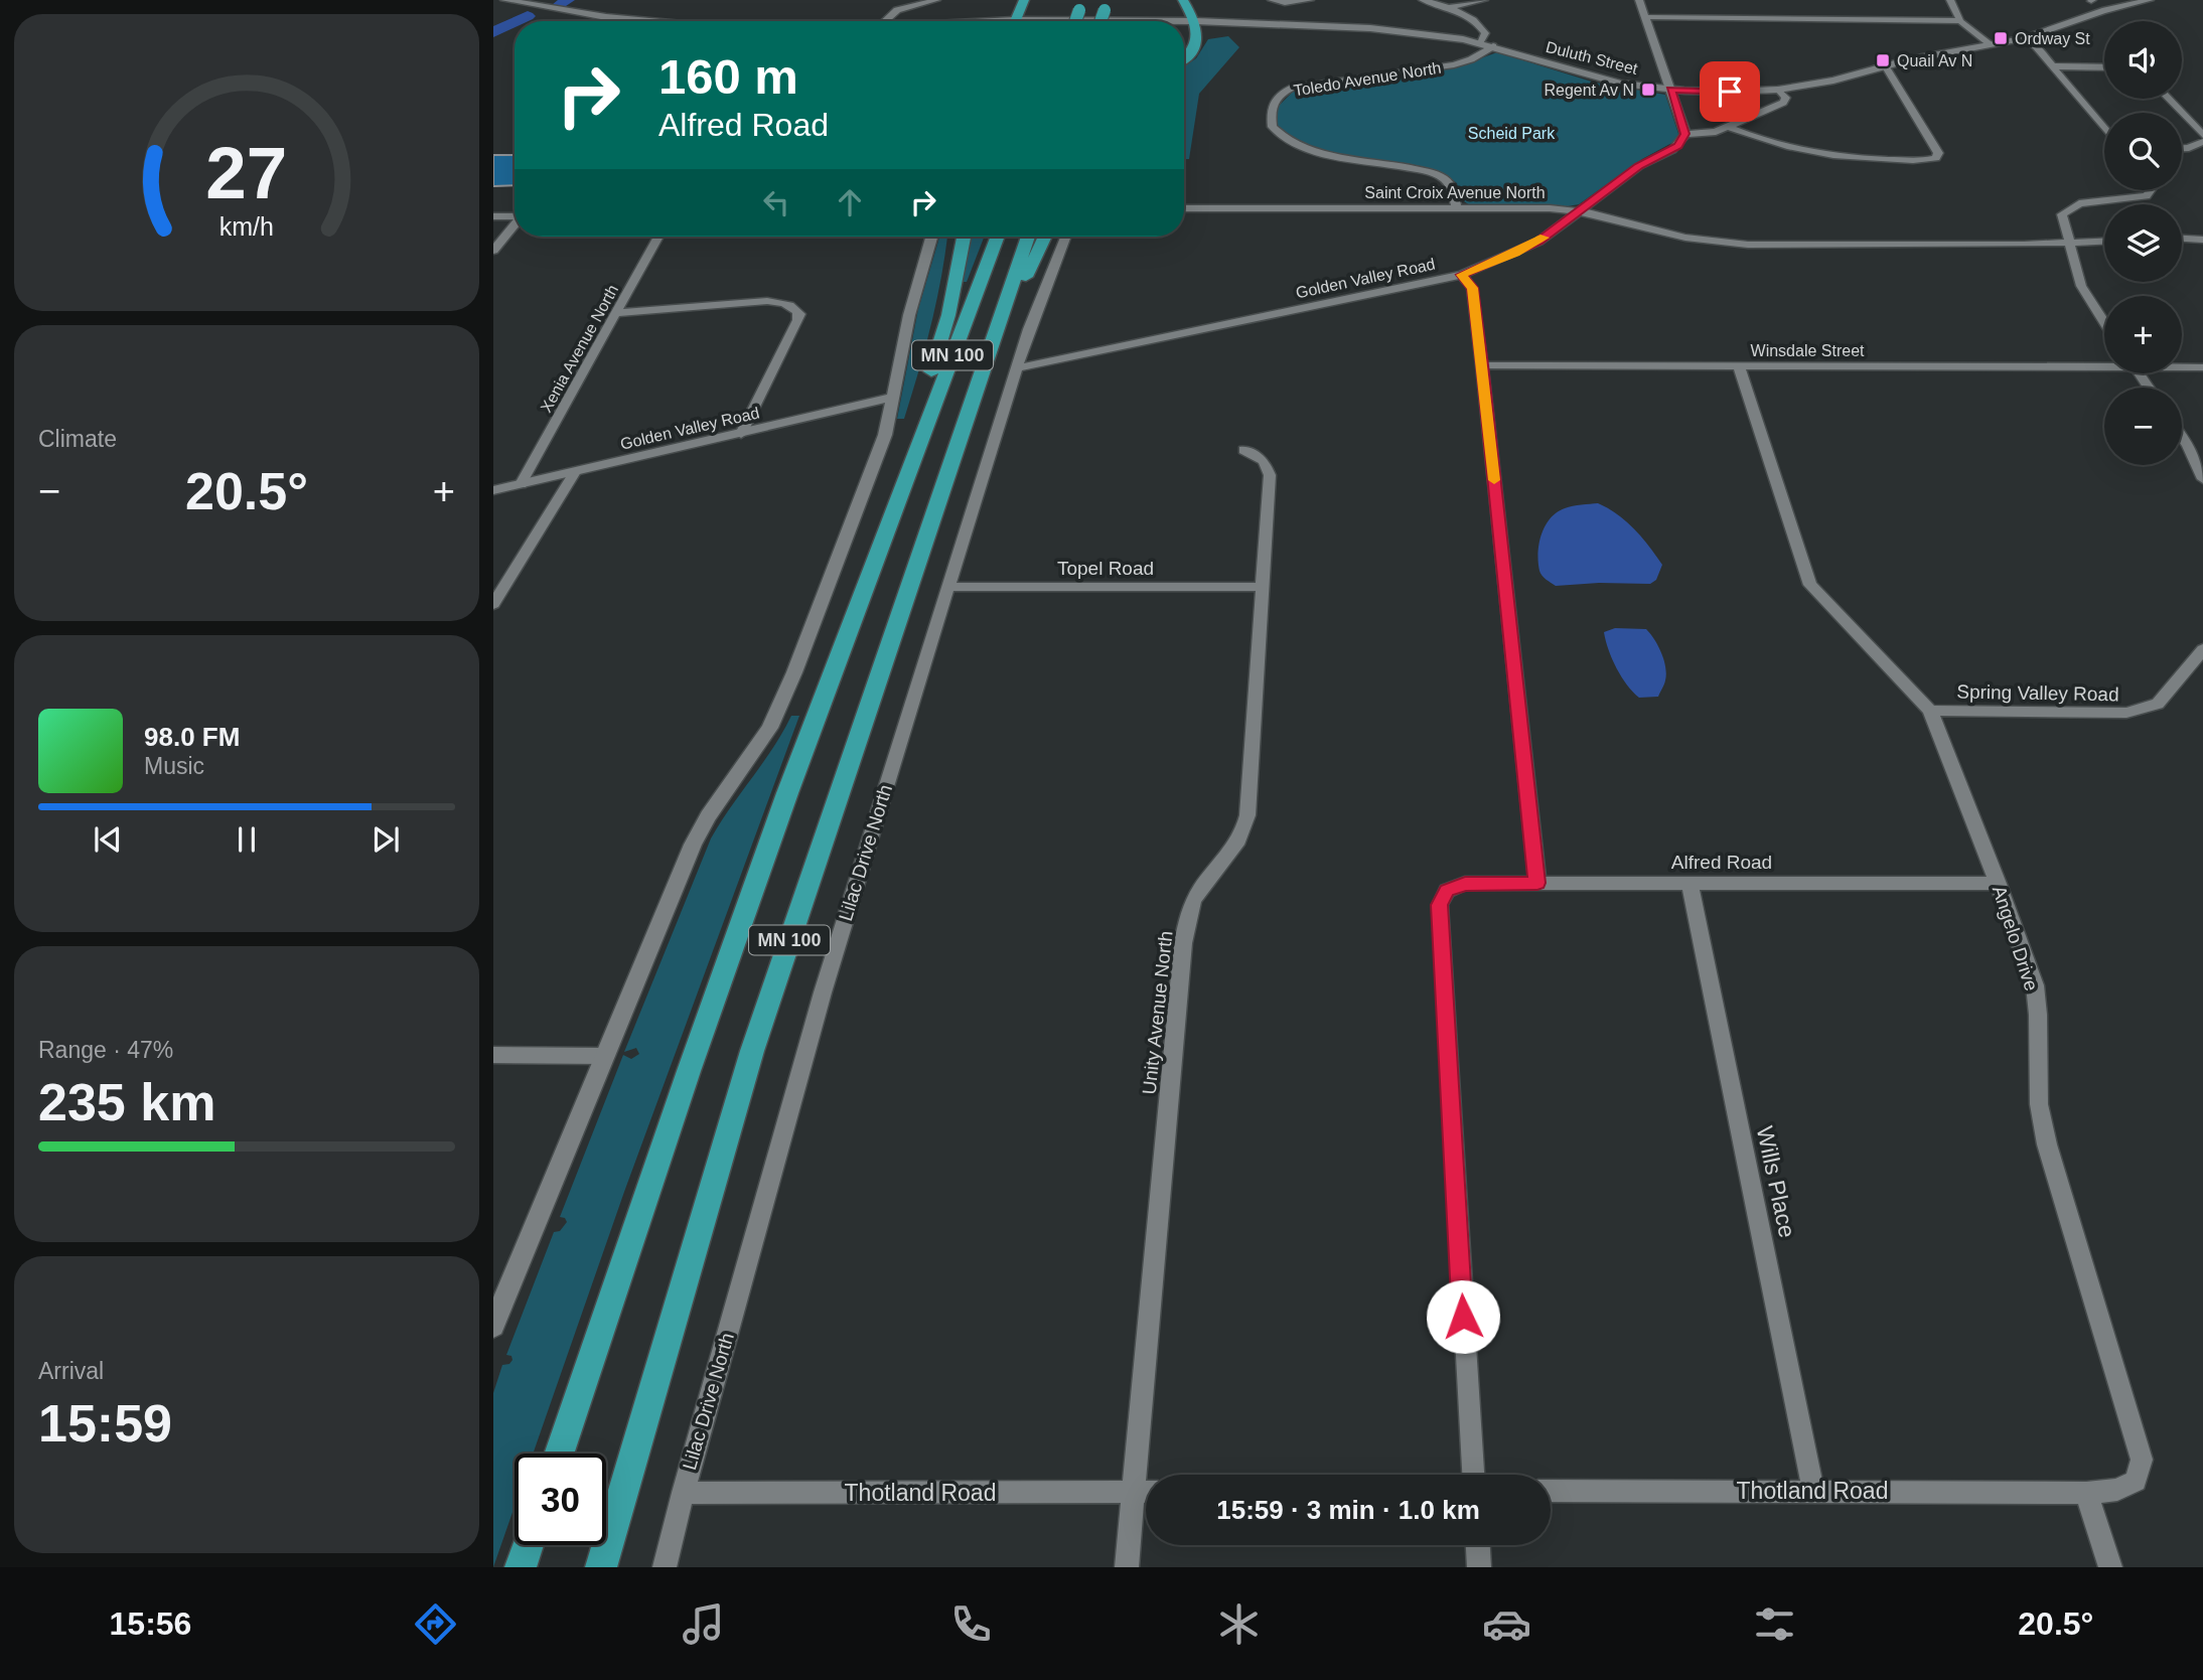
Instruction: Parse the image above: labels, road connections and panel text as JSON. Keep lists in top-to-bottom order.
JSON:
{
  "streets": {
    "highway": ["MN 100"],
    "street": [
      "Duluth Street",
      "Toledo Avenue North",
      "Saint Croix Avenue North",
      "Golden Valley Road",
      "Xenia Avenue North",
      "Winsdale Street",
      "Topel Road",
      "Spring Valley Road",
      "Lilac Drive North",
      "Alfred Road",
      "Angelo Drive",
      "Unity Avenue North",
      "Wills Place",
      "Thotland Road"
    ]
  },
  "crossings": [
    ["Duluth Street", "Toledo Avenue North"],
    ["Toledo Avenue North", "Saint Croix Avenue North"],
    ["Saint Croix Avenue North", "Golden Valley Road"],
    ["Golden Valley Road", "Xenia Avenue North"],
    ["Golden Valley Road", "Lilac Drive North"],
    ["Winsdale Street", "Angelo Drive"],
    ["Topel Road", "Lilac Drive North"],
    ["Topel Road", "Unity Avenue North"],
    ["Spring Valley Road", "Angelo Drive"],
    ["Lilac Drive North", "Thotland Road"],
    ["Alfred Road", "Angelo Drive"],
    ["Alfred Road", "Wills Place"],
    ["Angelo Drive", "Thotland Road"],
    ["Unity Avenue North", "Thotland Road"],
    ["Wills Place", "Thotland Road"]
  ],
  "parks": ["Scheid Park"],
  "places": {
    "transit": ["Ordway St", "Quail Av N", "Regent Av N"]
  },
  "page": {
    "map_buttons": ["+", "−"],
    "turn": ["160 m", "Alfred Road"],
    "tile": [
      "Climate",
      ["Range · 47%", "235 km"],
      ["Arrival", "15:59"]
    ],
    "heat": ["−", "20.5°", "+"],
    "song": ["98.0 FM", "Music"],
    "limit": "30",
    "trip": "15:59 · 3 min · 1.0 km",
    "tabs": ["15:56", "20.5°"],
    "gauge": ["27", "km/h"]
  }
}
